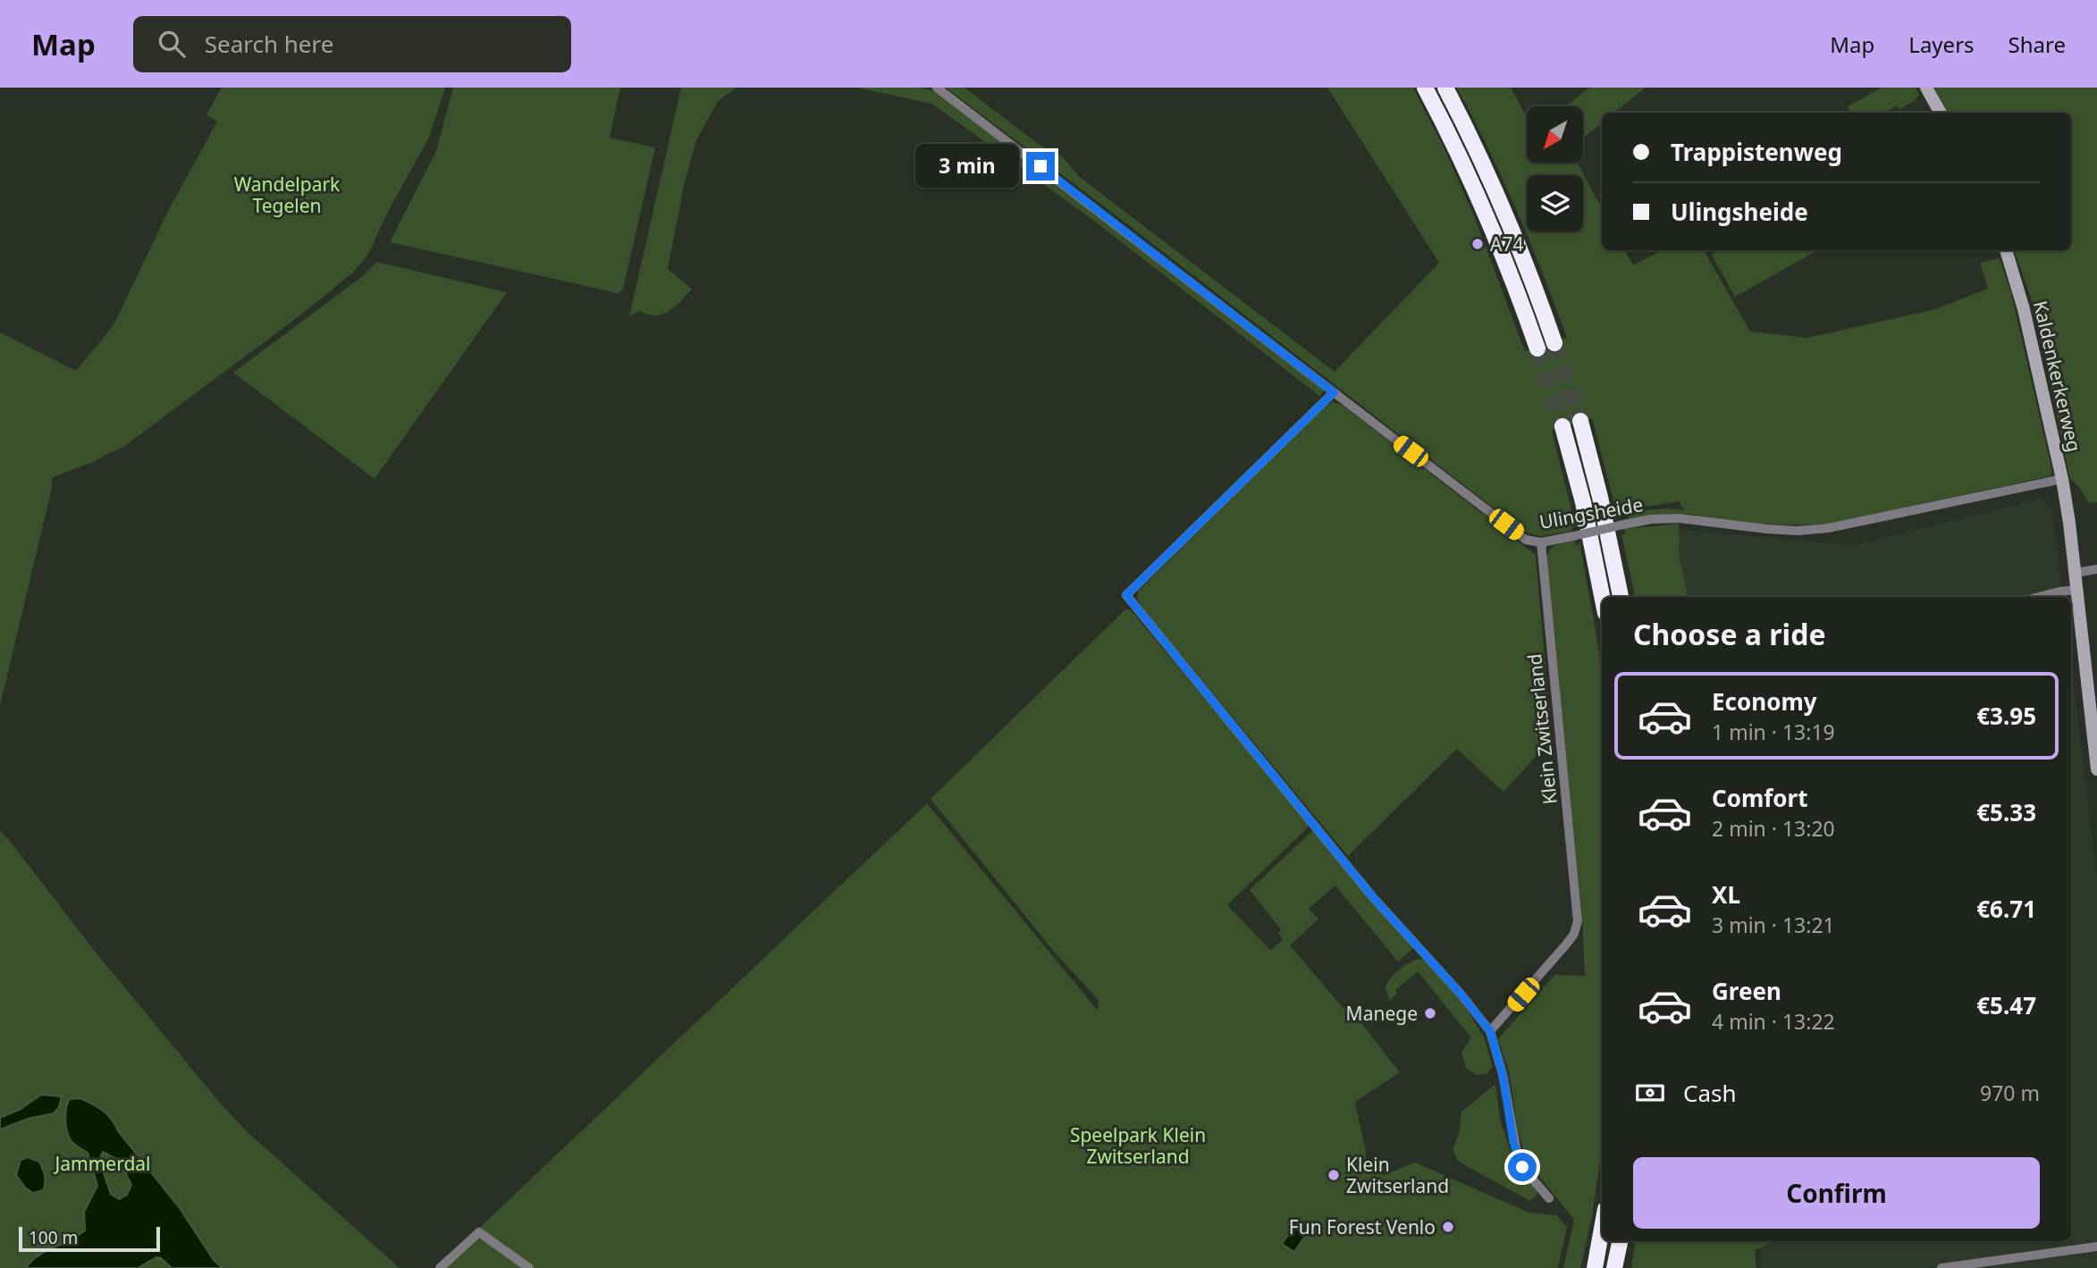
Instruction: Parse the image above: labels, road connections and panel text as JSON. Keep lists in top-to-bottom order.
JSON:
{
  "streets": {
    "main road": ["Kaldenkerkerweg"],
    "street": ["Ulingsheide", "Klein Zwitserland"]
  },
  "crossings": [
    ["Kaldenkerkerweg", "Ulingsheide"],
    ["Ulingsheide", "Klein Zwitserland"]
  ],
  "parks": ["Wandelpark Tegelen", "Speelpark Klein Zwitserland", "Jammerdal"],
  "places": [
    "A74",
    "Manege",
    "Klein Zwitserland",
    "Fun Forest Venlo"
  ],
  "scale_bar": "100 m",
  "north": "bottom left",
  "page": {
    "header": "Map",
    "search": "Search here",
    "nav": ["Map", "Layers", "Share"],
    "banner": ["Trappistenweg", "Ulingsheide"],
    "bubble": "3 min",
    "heading": "Choose a ride",
    "list": [
      {
        "name": "Economy",
        "note": "1 min · 13:19",
        "value": "€3.95"
      },
      {
        "name": "Comfort",
        "note": "2 min · 13:20",
        "value": "€5.33"
      },
      {
        "name": "XL",
        "note": "3 min · 13:21",
        "value": "€6.71"
      },
      {
        "name": "Green",
        "note": "4 min · 13:22",
        "value": "€5.47"
      }
    ],
    "pay": ["Cash", "970 m"],
    "buttons": "Confirm",
    "scale": "100 m"
  }
}
